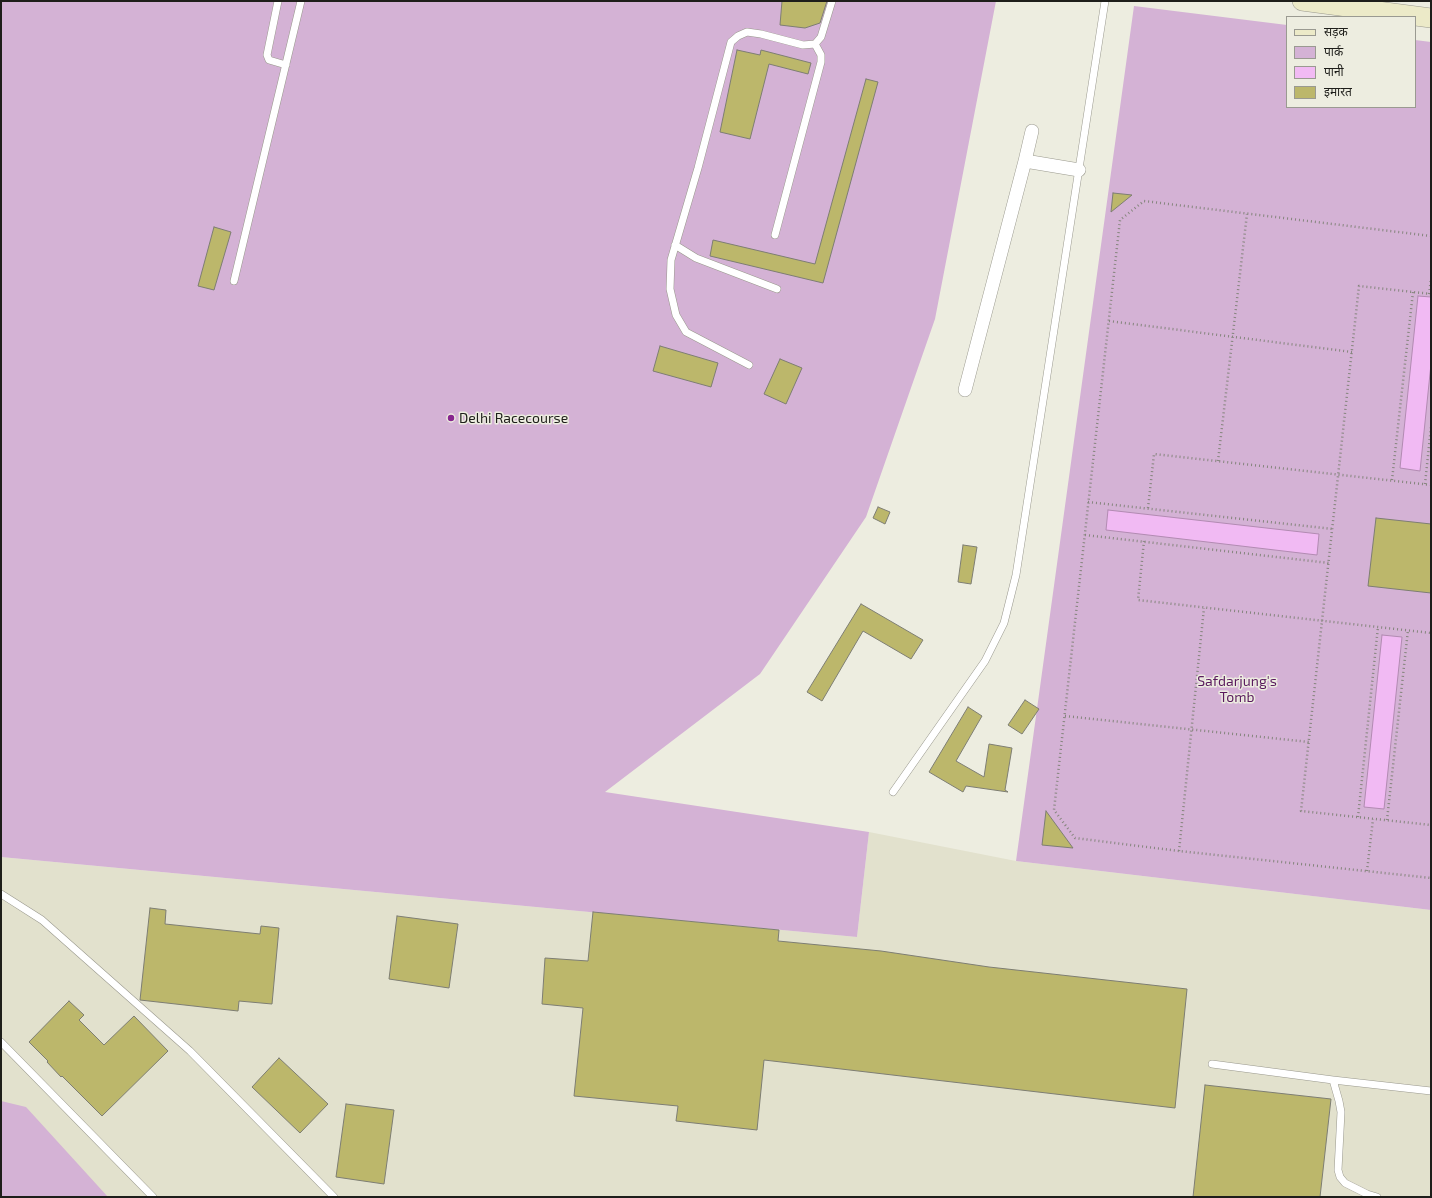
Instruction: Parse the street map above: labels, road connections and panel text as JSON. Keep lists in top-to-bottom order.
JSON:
{
  "parks": ["Safdarjung's Tomb"],
  "places": ["Delhi Racecourse"],
  "legend": [
    "सड़क",
    "पार्क",
    "पानी",
    "इमारत"
  ]
}
